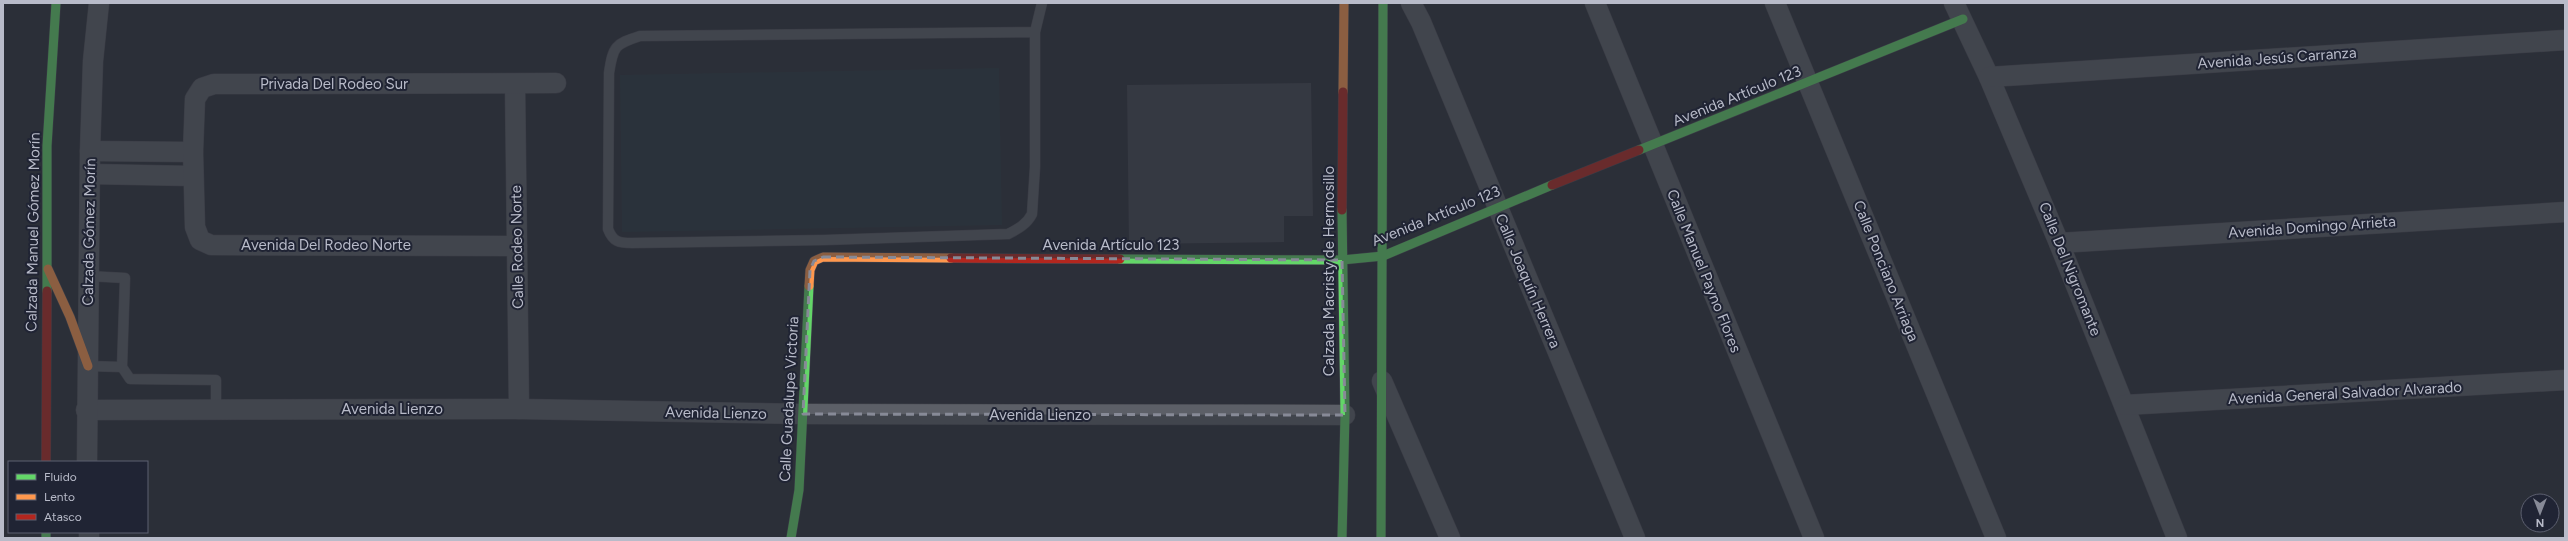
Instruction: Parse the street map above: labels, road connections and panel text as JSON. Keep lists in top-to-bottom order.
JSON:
{
  "streets": {
    "main road": [
      "Avenida Artículo 123",
      "Calzada Manuel Gómez Morín",
      "Calzada Macristy de Hermosillo",
      "Calle Guadalupe Victoria"
    ],
    "street": [
      "Avenida Jesús Carranza",
      "Privada Del Rodeo Sur",
      "Avenida Domingo Arrieta",
      "Calzada Gómez Morín",
      "Avenida Del Rodeo Norte",
      "Calle Rodeo Norte",
      "Calle Del Nigromante",
      "Calle Manuel Payno Flores",
      "Calle Ponciano Arriaga",
      "Calle Joaquín Herrera",
      "Avenida General Salvador Alvarado",
      "Avenida Lienzo"
    ]
  },
  "crossings": [
    ["Avenida Jesús Carranza", "Calle Del Nigromante"],
    ["Privada Del Rodeo Sur", "Avenida Del Rodeo Norte"],
    ["Privada Del Rodeo Sur", "Calle Rodeo Norte"],
    ["Avenida Artículo 123", "Calle Del Nigromante"],
    ["Avenida Artículo 123", "Calzada Macristy de Hermosillo"],
    ["Avenida Artículo 123", "Calle Manuel Payno Flores"],
    ["Avenida Artículo 123", "Calle Ponciano Arriaga"],
    ["Avenida Artículo 123", "Calle Joaquín Herrera"],
    ["Avenida Artículo 123", "Calle Guadalupe Victoria"],
    ["Avenida Domingo Arrieta", "Calle Del Nigromante"],
    ["Calzada Gómez Morín", "Avenida Lienzo"],
    ["Avenida Del Rodeo Norte", "Calle Rodeo Norte"],
    ["Calle Rodeo Norte", "Avenida Lienzo"],
    ["Calle Del Nigromante", "Avenida General Salvador Alvarado"],
    ["Calzada Macristy de Hermosillo", "Avenida Lienzo"],
    ["Calle Guadalupe Victoria", "Avenida Lienzo"]
  ],
  "legend": ["Fluido", "Lento", "Atasco"],
  "north": "bottom"
}
